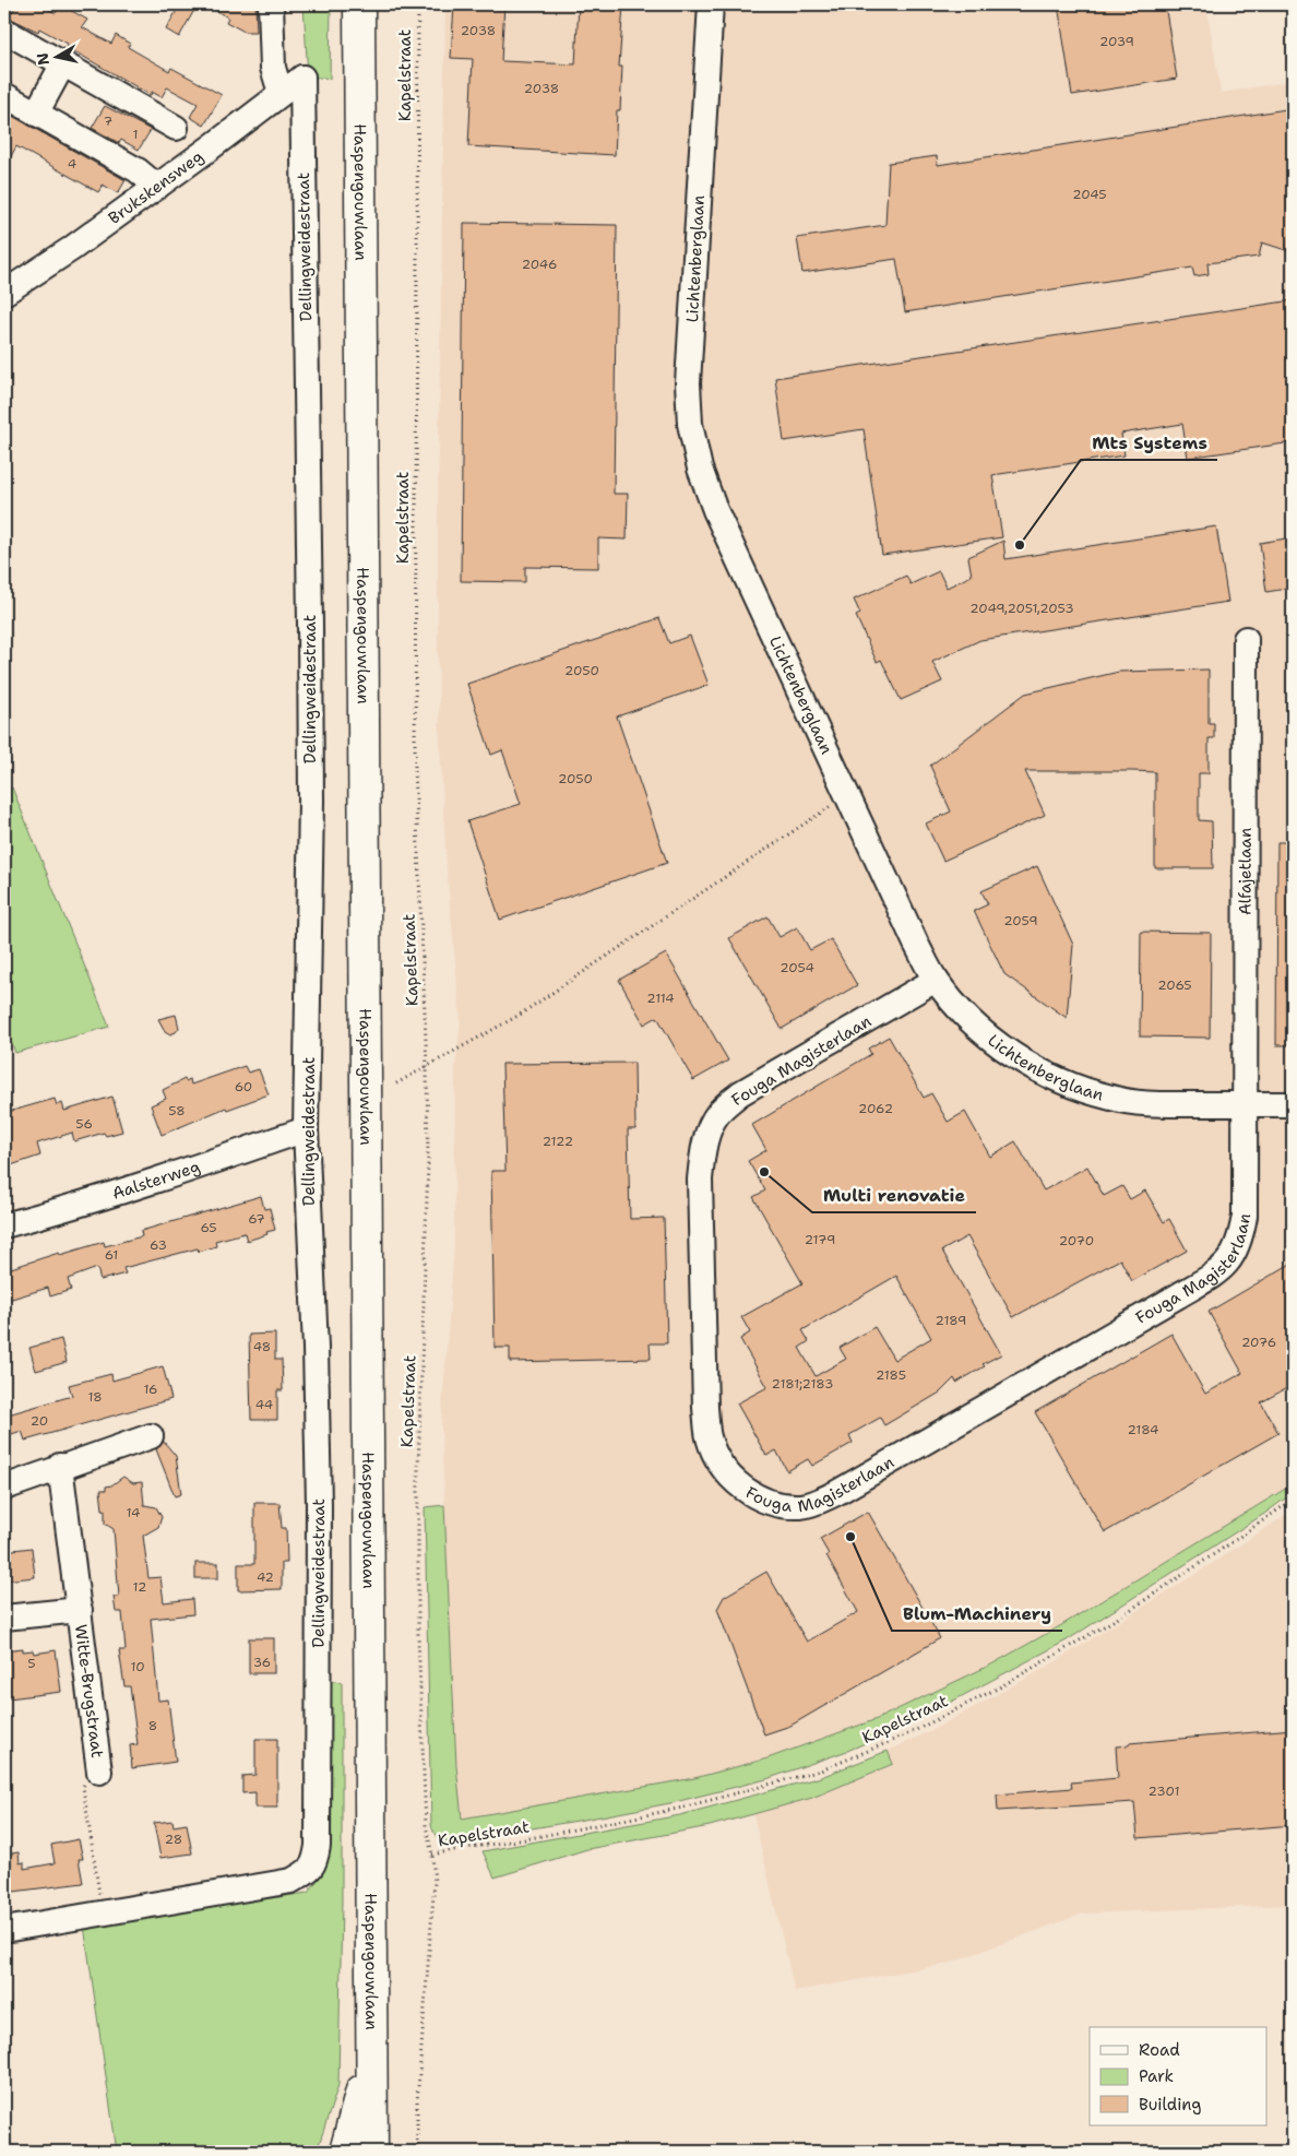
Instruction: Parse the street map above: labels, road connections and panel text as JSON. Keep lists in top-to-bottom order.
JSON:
{
  "streets": {
    "main road": ["Haspengouwlaan"],
    "street": [
      "Brukskensweg",
      "Dellingweidestraat",
      "Lichtenberglaan",
      "Alfajetlaan",
      "Fouga Magisterlaan",
      "Aalsterweg",
      "Witte-Brugstraat"
    ],
    "path": ["Kapelstraat"]
  },
  "crossings": [
    ["Brukskensweg", "Dellingweidestraat"],
    ["Dellingweidestraat", "Aalsterweg"],
    ["Lichtenberglaan", "Alfajetlaan"],
    ["Lichtenberglaan", "Fouga Magisterlaan"],
    ["Alfajetlaan", "Fouga Magisterlaan"]
  ],
  "places": ["Mts Systems", "Multi renovatie", "Blum-Machinery"],
  "house_numbers": [
    "2038",
    "2039",
    "2038",
    "7",
    "1",
    "4",
    "2045",
    "2046",
    "2049,2051,2053",
    "2050",
    "2050",
    "2059",
    "2054",
    "2065",
    "2114",
    "60",
    "2062",
    "58",
    "56",
    "2122",
    "67",
    "65",
    "2179",
    "2070",
    "63",
    "61",
    "2189",
    "2076",
    "48",
    "2185",
    "2181;2183",
    "16",
    "18",
    "44",
    "20",
    "2184",
    "14",
    "42",
    "12",
    "36",
    "5",
    "10",
    "8",
    "2301",
    "28"
  ],
  "legend": ["Road", "Park", "Building"],
  "north": "left"
}
